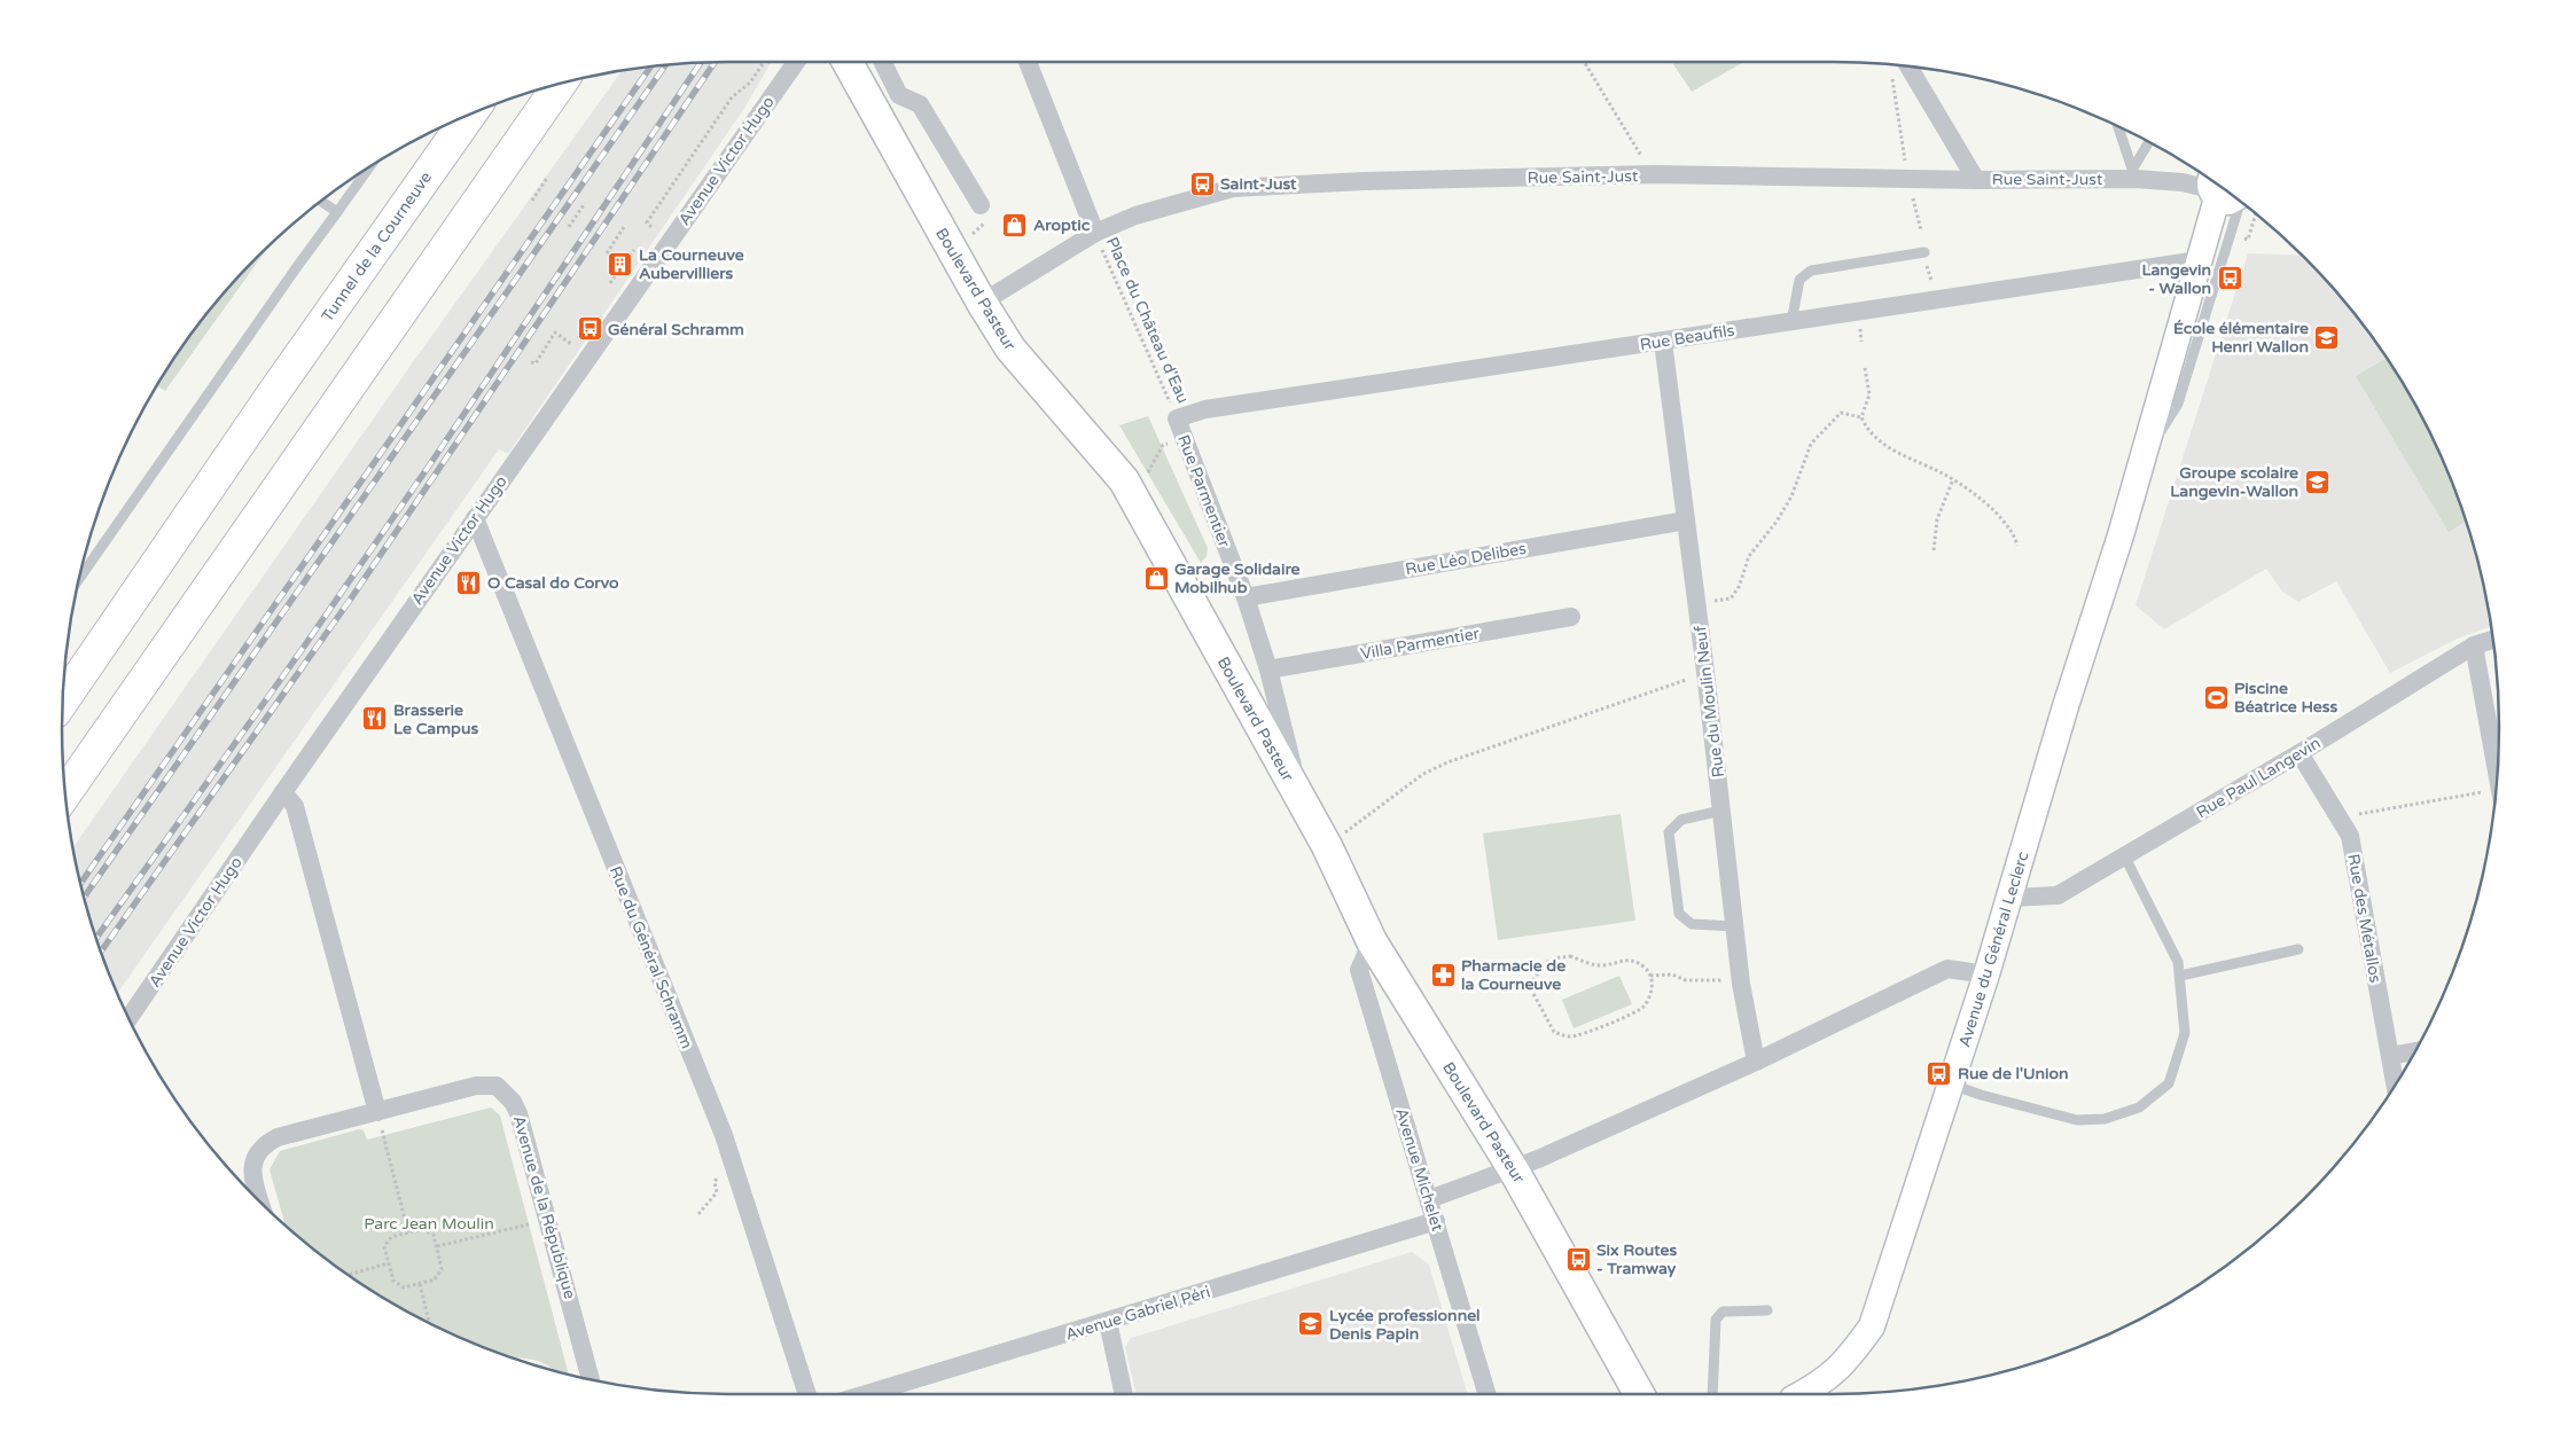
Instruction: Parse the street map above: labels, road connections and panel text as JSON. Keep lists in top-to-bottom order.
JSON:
{
  "streets": {
    "highway": ["Tunnel de la Courneuve"],
    "main road": ["Boulevard Pasteur", "Avenue du Général Leclerc"],
    "street": [
      "Avenue Victor Hugo",
      "Rue Saint-Just",
      "Rue Beaufils",
      "Rue Parmentier",
      "Rue Léo Delibes",
      "Villa Parmentier",
      "Rue du Moulin Neuf",
      "Rue Paul Langevin",
      "Rue des Métallos",
      "Rue du Général Schramm",
      "Avenue Michelet",
      "Avenue de la République",
      "Avenue Gabriel Péri"
    ],
    "path": ["Place du Château d'Eau"]
  },
  "crossings": [
    ["Avenue Victor Hugo", "Rue du Général Schramm"],
    ["Rue Saint-Just", "Boulevard Pasteur"],
    ["Rue Saint-Just", "Place du Château d'Eau"],
    ["Rue Saint-Just", "Avenue du Général Leclerc"],
    ["Boulevard Pasteur", "Rue Parmentier"],
    ["Boulevard Pasteur", "Avenue Michelet"],
    ["Place du Château d'Eau", "Rue Beaufils"],
    ["Place du Château d'Eau", "Rue Parmentier"],
    ["Rue Beaufils", "Rue Parmentier"],
    ["Rue Beaufils", "Rue du Moulin Neuf"],
    ["Rue Beaufils", "Avenue du Général Leclerc"],
    ["Rue Parmentier", "Rue Léo Delibes"],
    ["Rue Parmentier", "Villa Parmentier"],
    ["Rue Léo Delibes", "Rue du Moulin Neuf"],
    ["Rue Paul Langevin", "Rue des Métallos"],
    ["Rue Paul Langevin", "Avenue du Général Leclerc"],
    ["Avenue Michelet", "Avenue Gabriel Péri"]
  ],
  "parks": ["Parc Jean Moulin"],
  "places": {
    "bus stop": [
      "Saint-Just",
      "Langevin - Wallon",
      "Général Schramm",
      "Rue de l'Union",
      "Six Routes - Tramway"
    ],
    "shop": ["Aroptic", "Garage Solidaire Mobilhub"],
    "building": ["La Courneuve Aubervilliers"],
    "school or university": ["École élémentaire Henri Wallon", "Groupe scolaire Langevin-Wallon", "Lycée professionnel Denis Papin"],
    "restaurant": ["O Casal do Corvo", "Brasserie Le Campus"],
    "sports": ["Piscine Béatrice Hess"],
    "pharmacy": ["Pharmacie de la Courneuve"]
  }
}
